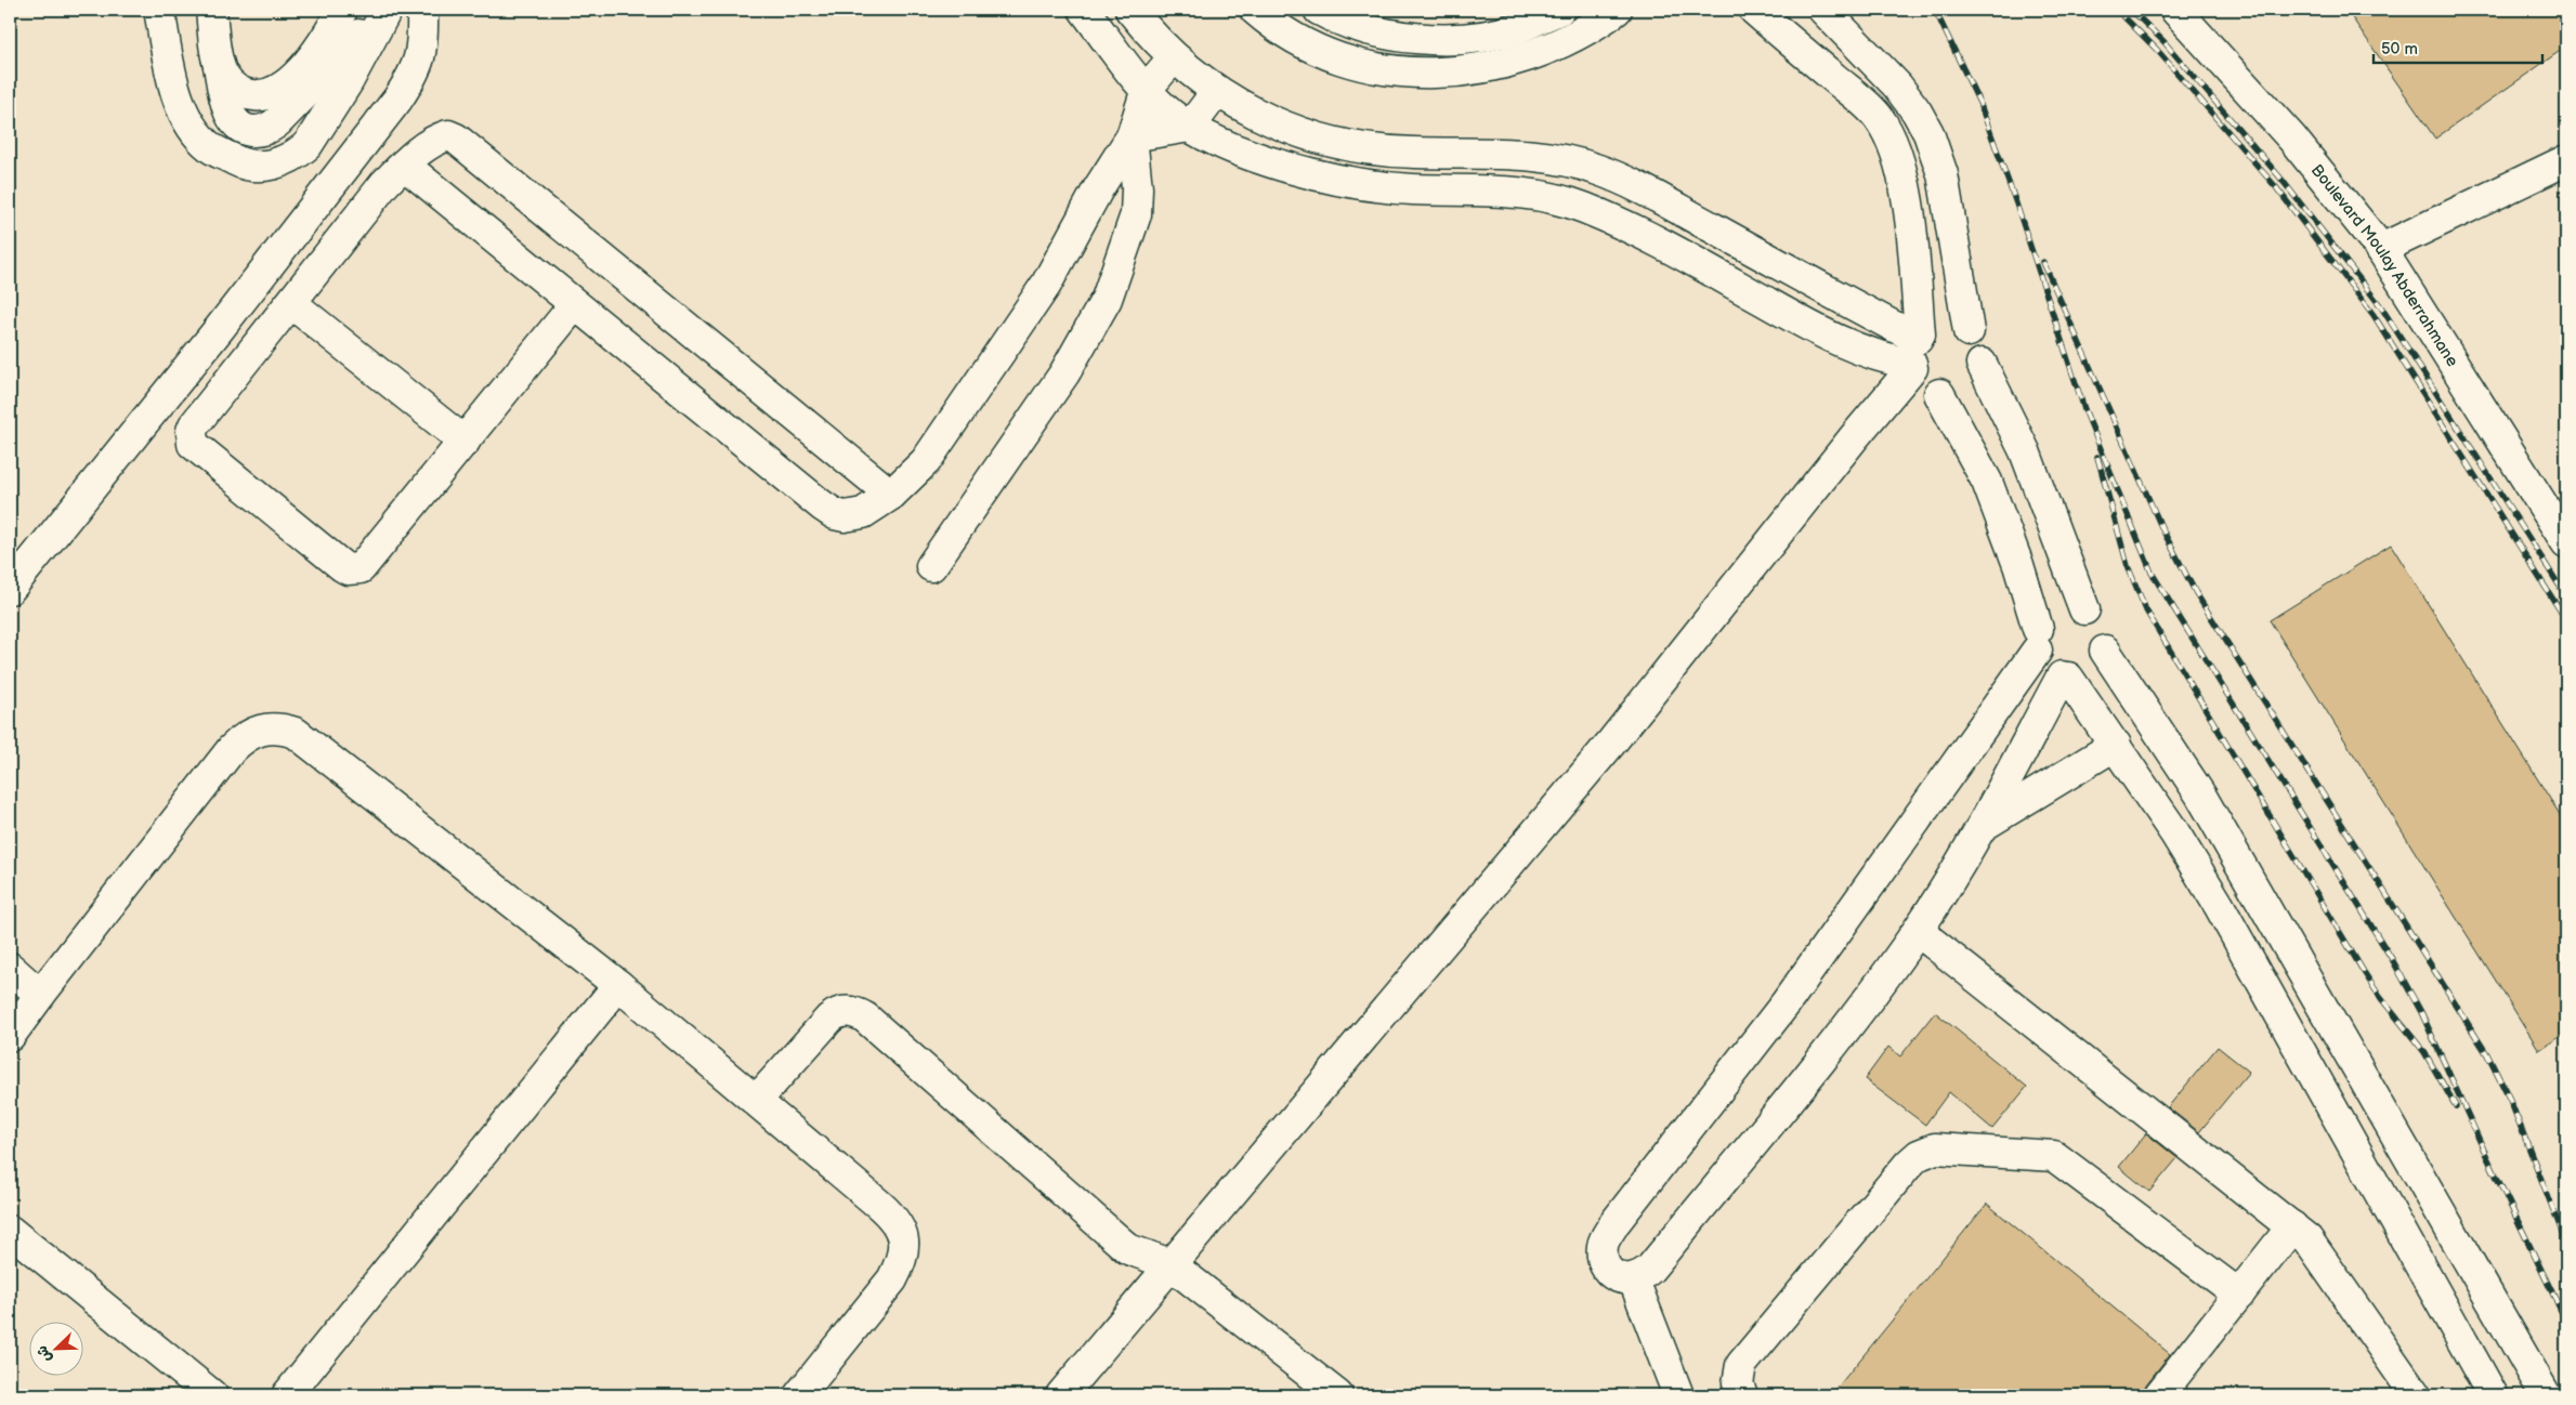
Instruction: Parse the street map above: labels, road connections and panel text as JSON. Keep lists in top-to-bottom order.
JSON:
{
  "streets": {
    "street": ["Boulevard Moulay Abderrahmane"]
  },
  "scale_bar": "50 m",
  "north": "bottom left"
}
